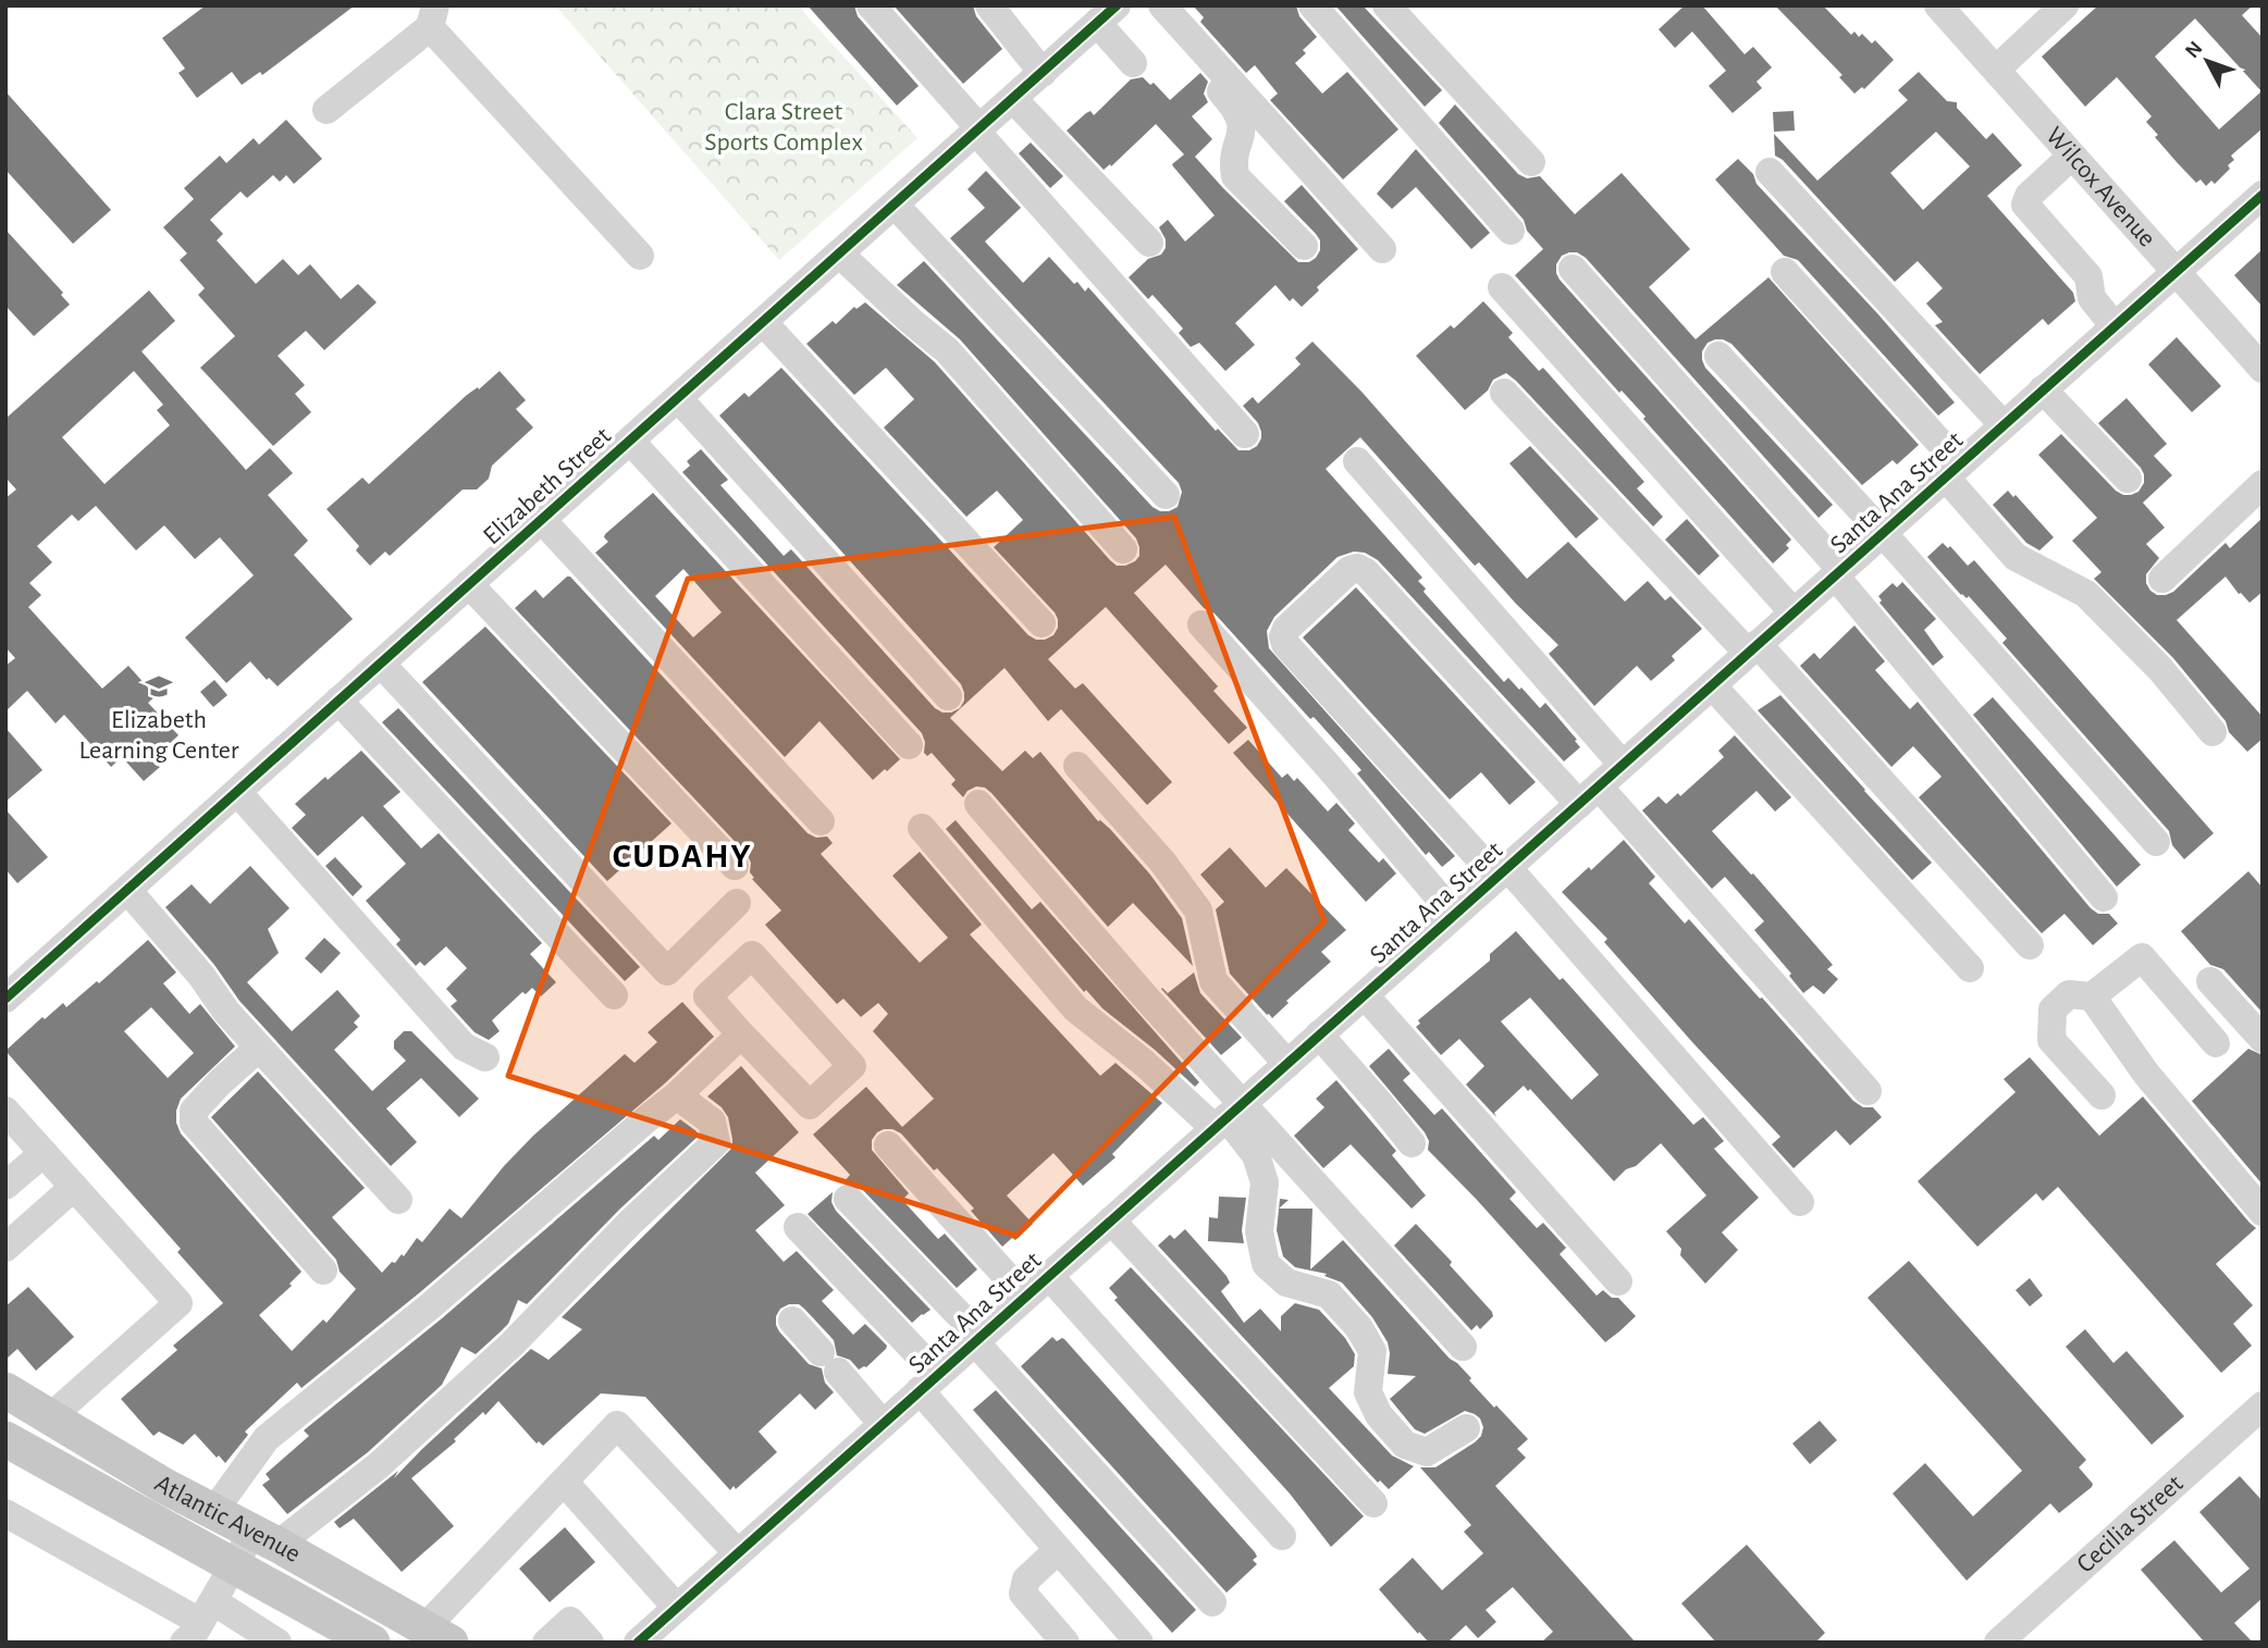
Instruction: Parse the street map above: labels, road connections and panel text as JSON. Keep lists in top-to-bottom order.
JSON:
{
  "streets": {
    "main road": ["Atlantic Avenue"],
    "street": [
      "Wilcox Avenue",
      "Elizabeth Street",
      "Santa Ana Street",
      "Cecilia Street"
    ]
  },
  "crossings": [
    ["Wilcox Avenue", "Santa Ana Street"]
  ],
  "districts": ["CUDAHY"],
  "parks": ["Clara Street Sports Complex"],
  "places": {
    "school or university": ["Elizabeth Learning Center"]
  },
  "north": "top left"
}
